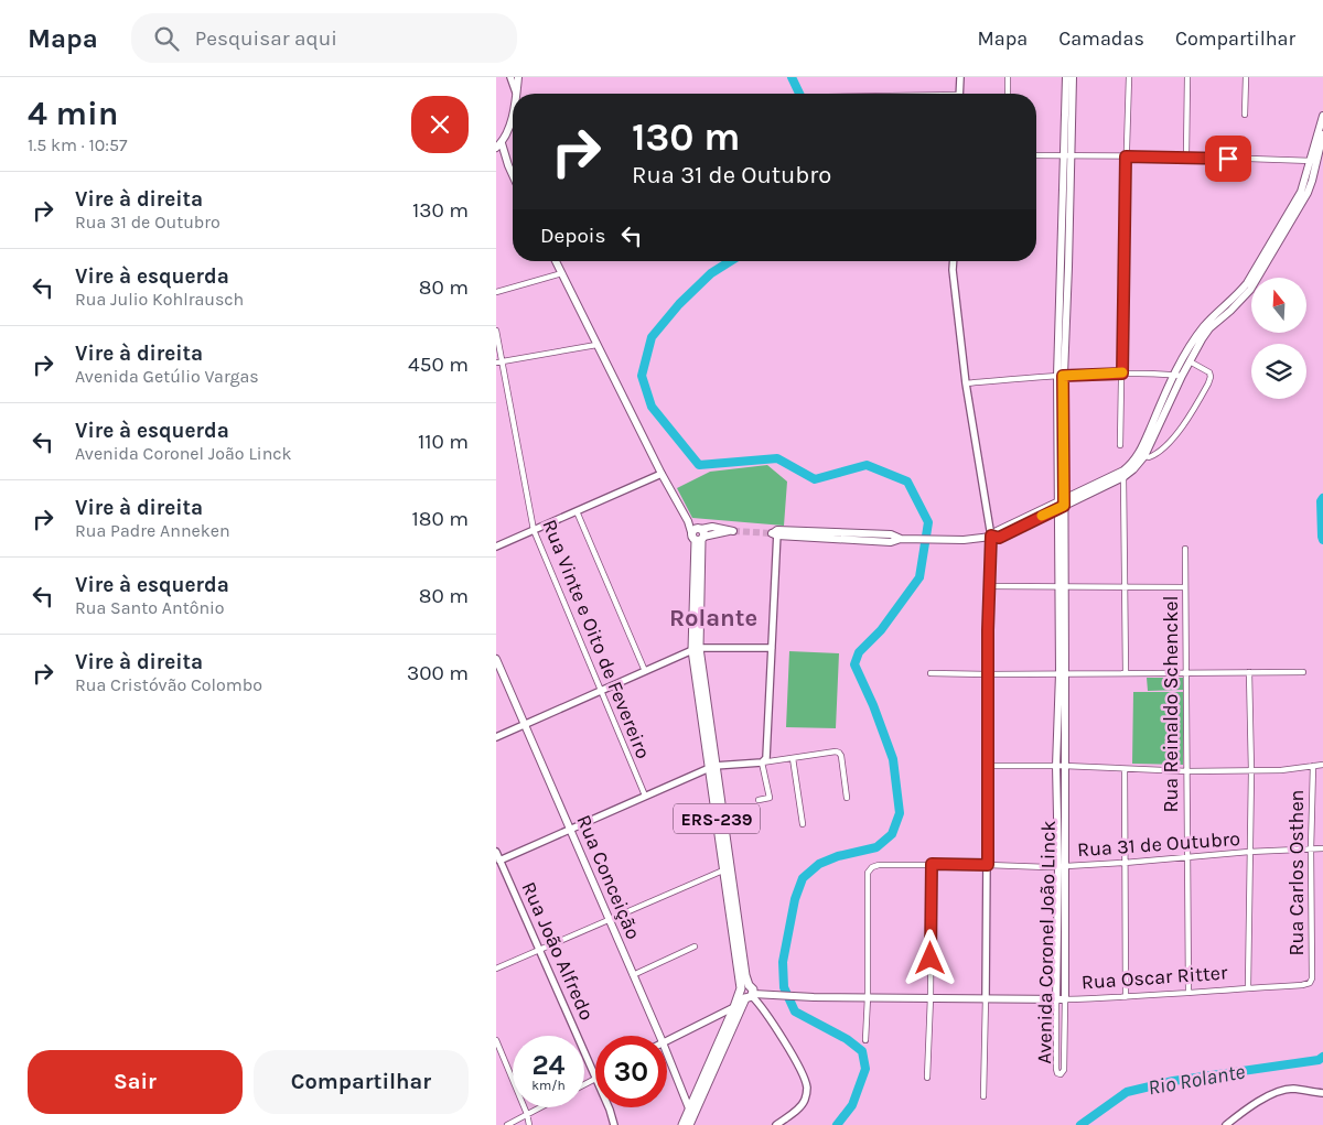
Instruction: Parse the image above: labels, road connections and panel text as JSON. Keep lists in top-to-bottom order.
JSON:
{
  "streets": {
    "main road": [
      "ERS-239",
      "Rua Conceição",
      "Avenida Coronel João Linck",
      "Rua Oscar Ritter"
    ],
    "street": [
      "Rua Vinte e Oito de Fevereiro",
      "Rua Reinaldo Schenckel",
      "Rua 31 de Outubro",
      "Rua Carlos Osthen",
      "Rua João Alfredo"
    ]
  },
  "crossings": [
    ["Rua Reinaldo Schenckel", "Rua 31 de Outubro"],
    ["Rua Reinaldo Schenckel", "Rua Oscar Ritter"],
    ["ERS-239", "Rua Conceição"],
    ["ERS-239", "Rua Oscar Ritter"],
    ["Rua 31 de Outubro", "Rua Carlos Osthen"],
    ["Rua 31 de Outubro", "Avenida Coronel João Linck"],
    ["Rua 31 de Outubro", "Rua Oscar Ritter"],
    ["Rua Carlos Osthen", "Rua Oscar Ritter"],
    ["Avenida Coronel João Linck", "Rua Oscar Ritter"]
  ],
  "districts": ["Rolante"],
  "water": ["Rio Rolante"],
  "north": "top",
  "page": {
    "header": "Mapa",
    "search": "Pesquisar aqui",
    "nav": ["Mapa", "Camadas", "Compartilhar"],
    "heading": ["4 min", "1.5 km · 10:57"],
    "turn": ["130 m", "Rua 31 de Outubro"],
    "list": [
      {
        "name": "Vire à direita",
        "note": "Rua 31 de Outubro",
        "value": "130 m"
      },
      {
        "name": "Vire à esquerda",
        "note": "Rua Julio Kohlrausch",
        "value": "80 m"
      },
      {
        "name": "Vire à direita",
        "note": "Avenida Getúlio Vargas",
        "value": "450 m"
      },
      {
        "name": "Vire à esquerda",
        "note": "Avenida Coronel João Linck",
        "value": "110 m"
      },
      {
        "name": "Vire à direita",
        "note": "Rua Padre Anneken",
        "value": "180 m"
      },
      {
        "name": "Vire à esquerda",
        "note": "Rua Santo Antônio",
        "value": "80 m"
      },
      {
        "name": "Vire à direita",
        "note": "Rua Cristóvão Colombo",
        "value": "300 m"
      }
    ],
    "then": "Depois",
    "speed": "24 km/h",
    "limit": "30",
    "buttons": ["Sair", "Compartilhar"]
  }
}
